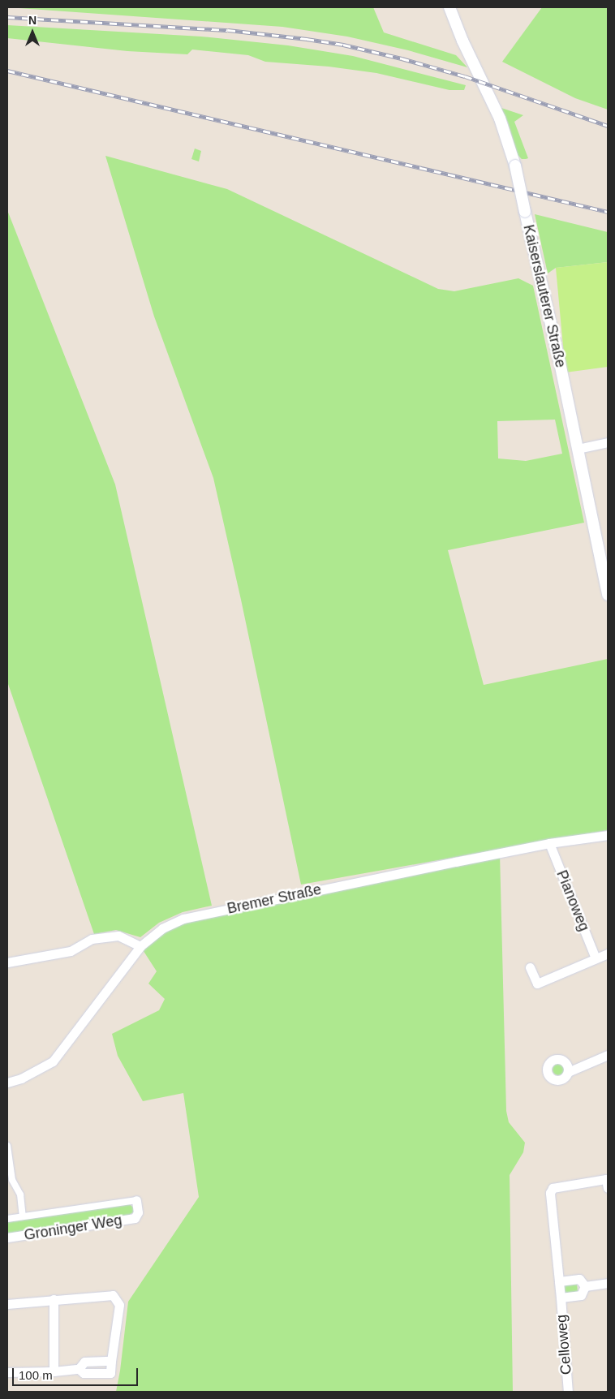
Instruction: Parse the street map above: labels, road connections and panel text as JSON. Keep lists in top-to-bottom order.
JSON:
{
  "streets": {
    "street": [
      "Kaiserslauterer Straße",
      "Bremer Straße",
      "Pianoweg",
      "Groninger Weg",
      "Celloweg"
    ]
  },
  "crossings": [
    ["Bremer Straße", "Pianoweg"]
  ],
  "scale_bar": "100 m",
  "north": "top"
}
